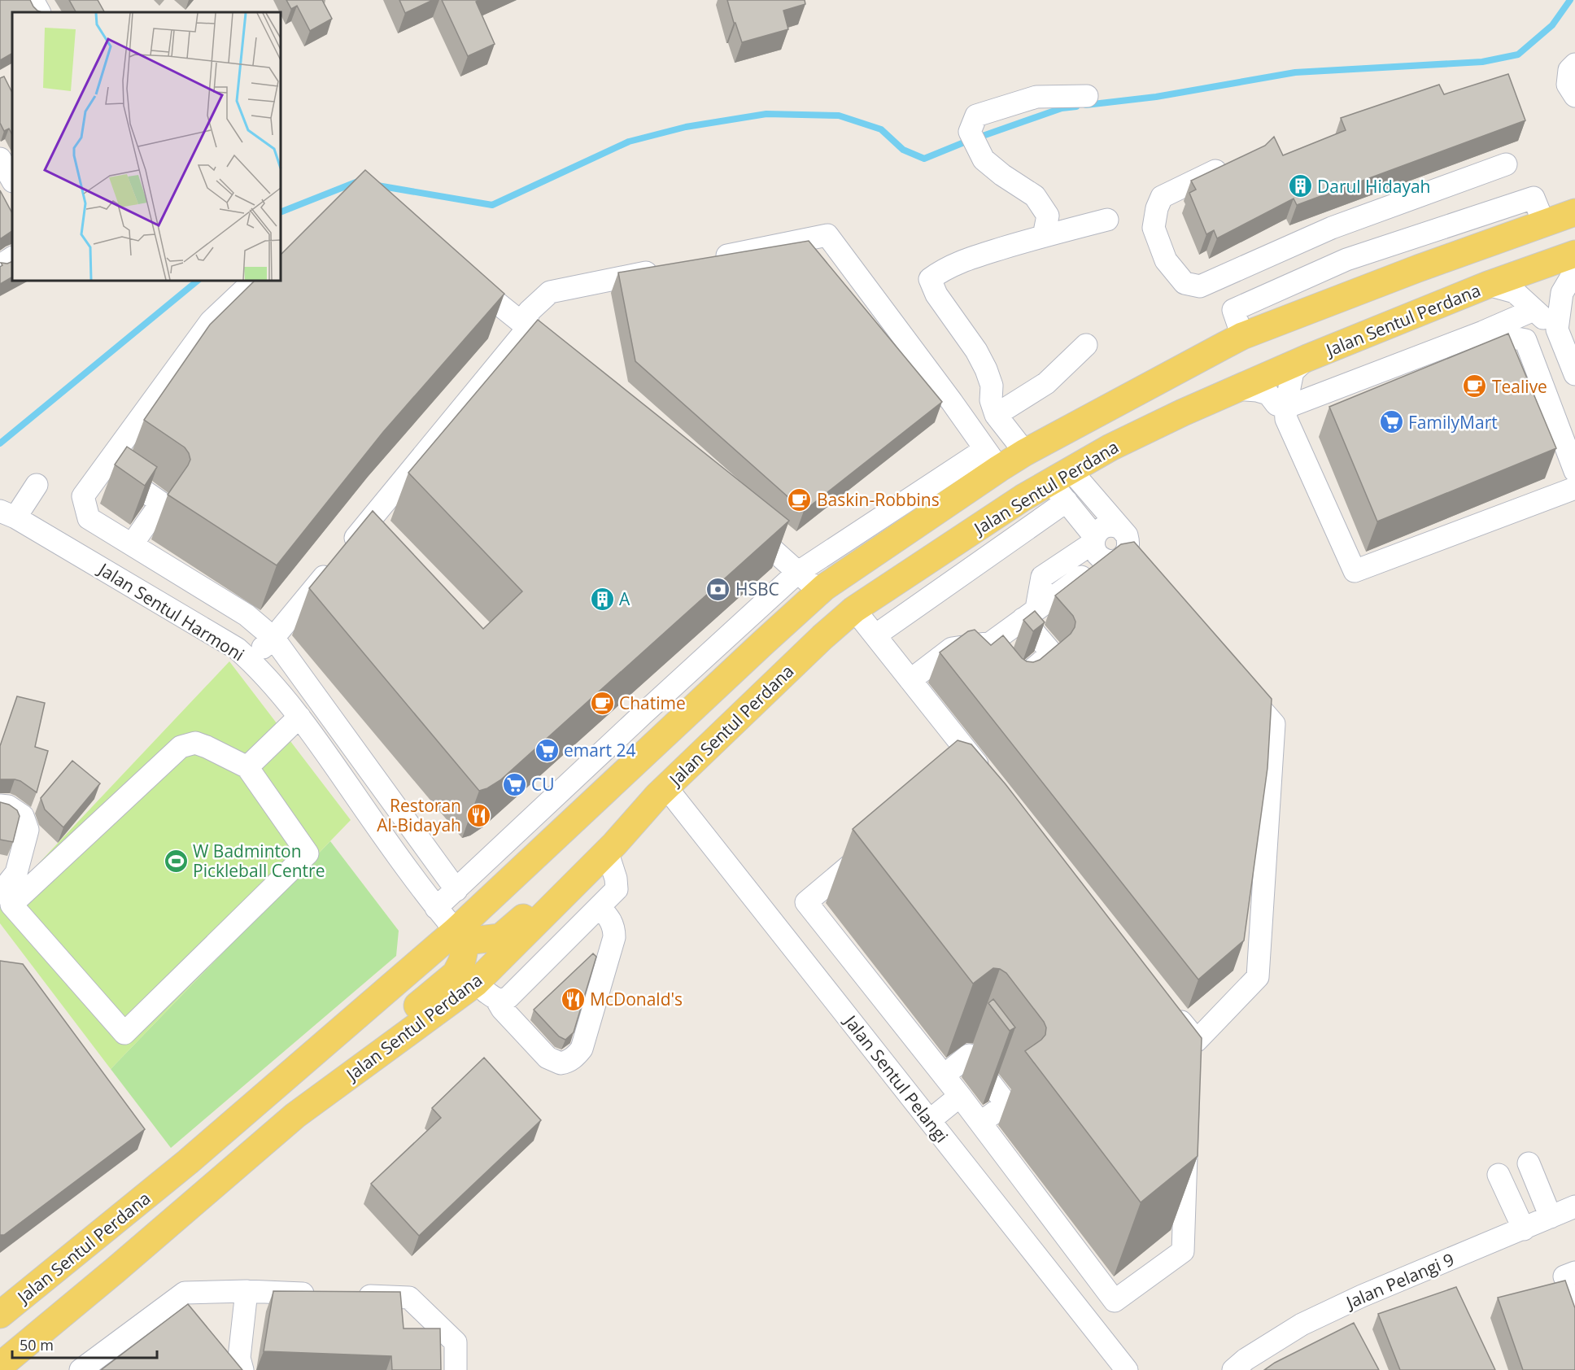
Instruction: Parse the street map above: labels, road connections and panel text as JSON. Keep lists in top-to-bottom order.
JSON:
{
  "streets": {
    "main road": ["Jalan Sentul Perdana"],
    "street": ["Jalan Sentul Harmoni", "Jalan Sentul Pelangi", "Jalan Pelangi 9"]
  },
  "crossings": [
    ["Jalan Sentul Perdana", "Jalan Sentul Harmoni"],
    ["Jalan Sentul Perdana", "Jalan Sentul Pelangi"]
  ],
  "places": {
    "building": ["Darul Hidayah", "A"],
    "cafe": ["Tealive", "Baskin-Robbins", "Chatime"],
    "supermarket": ["FamilyMart", "emart 24", "CU"],
    "bank": ["HSBC"],
    "restaurant": ["Restoran Al-Bidayah", "McDonald's"],
    "sports": ["W Badminton Pickleball Centre"]
  },
  "scale_bar": "50 m"
}
